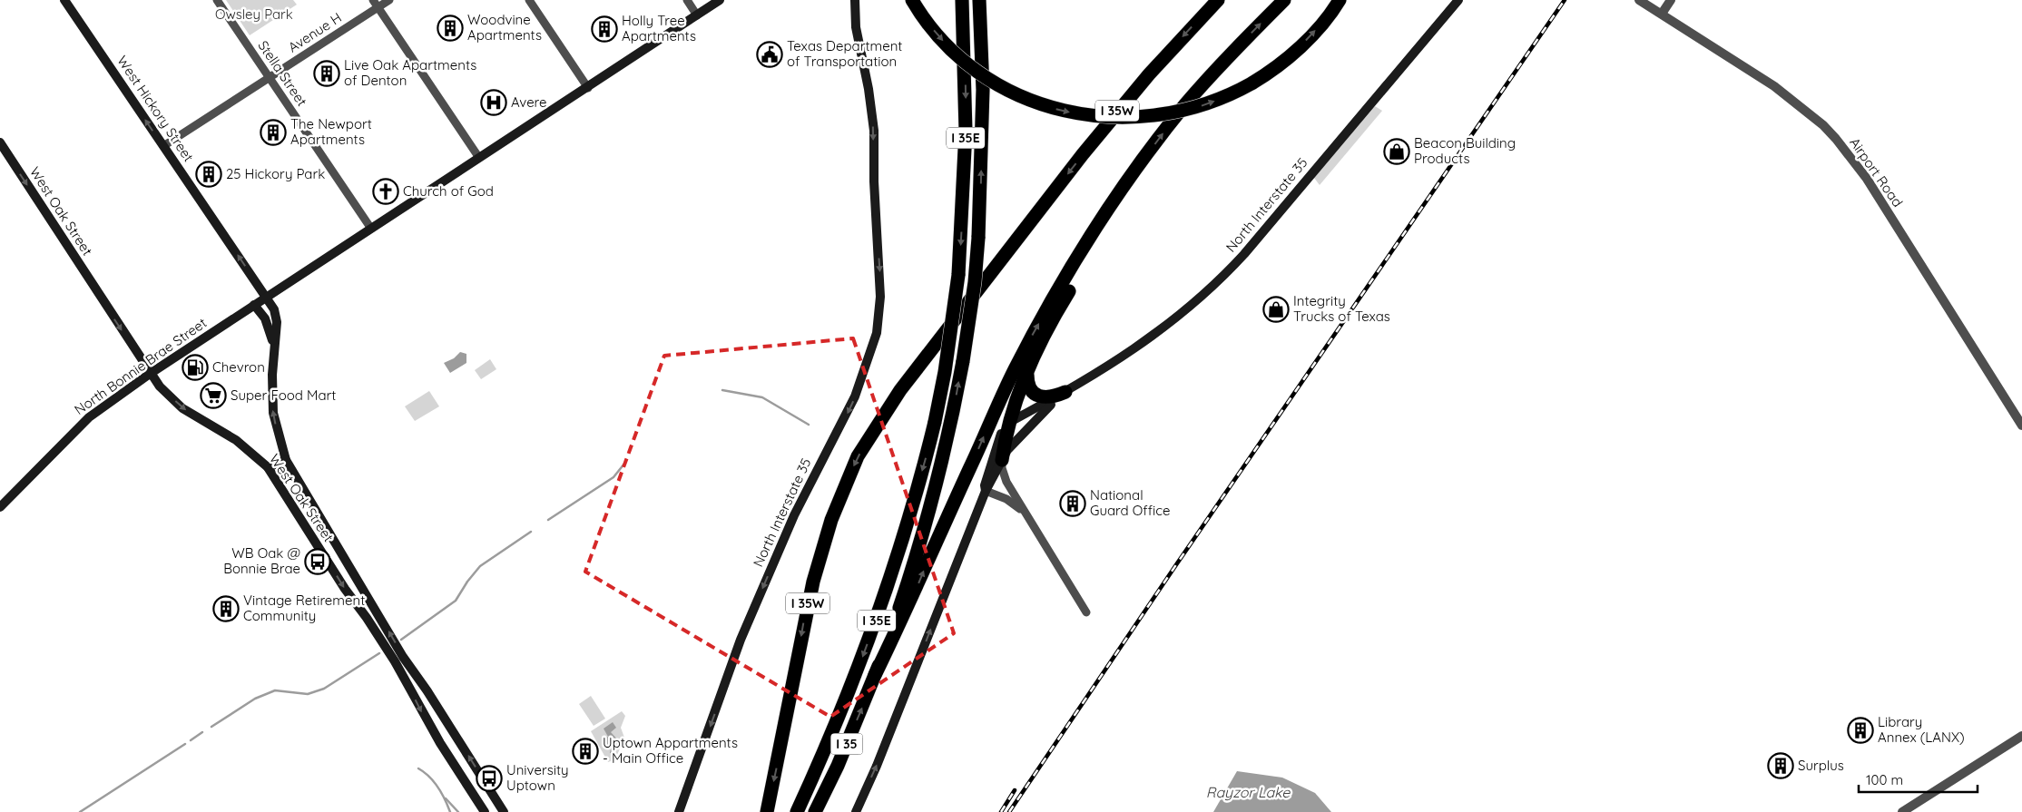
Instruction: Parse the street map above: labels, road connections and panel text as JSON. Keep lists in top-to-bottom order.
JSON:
{
  "streets": {
    "highway": ["I 35W", "I 35E", "I 35"],
    "main road": [
      "West Hickory Street",
      "North Interstate 35",
      "West Oak Street",
      "North Bonnie Brae Street"
    ],
    "street": ["Avenue H", "Stella Street", "Airport Road"]
  },
  "crossings": [
    ["Avenue H", "Stella Street"],
    ["Avenue H", "West Hickory Street"],
    ["Stella Street", "North Bonnie Brae Street"],
    ["West Hickory Street", "West Oak Street"],
    ["West Hickory Street", "North Bonnie Brae Street"],
    ["I 35E", "I 35"],
    ["West Oak Street", "North Bonnie Brae Street"]
  ],
  "one_way": ["West Hickory Street"],
  "water": ["Rayzor Lake"],
  "parks": ["Owsley Park"],
  "places": {
    "building": [
      "Woodvine Apartments",
      "Holly Tree Apartments",
      "Live Oak Apartments of Denton",
      "The Newport Apartments",
      "25 Hickory Park",
      "National Guard Office",
      "Vintage Retirement Community",
      "Library Annex (LANX)",
      "Uptown Appartments - Main Office",
      "Surplus"
    ],
    "public building": ["Texas Department of Transportation"],
    "hospital": ["Avere"],
    "shop": ["Beacon Building Products", "Integrity Trucks of Texas"],
    "church": ["Church of God"],
    "fuel station": ["Chevron"],
    "supermarket": ["Super Food Mart"],
    "bus stop": ["WB Oak @ Bonnie Brae", "University Uptown"]
  },
  "scale_bar": "100 m"
}
